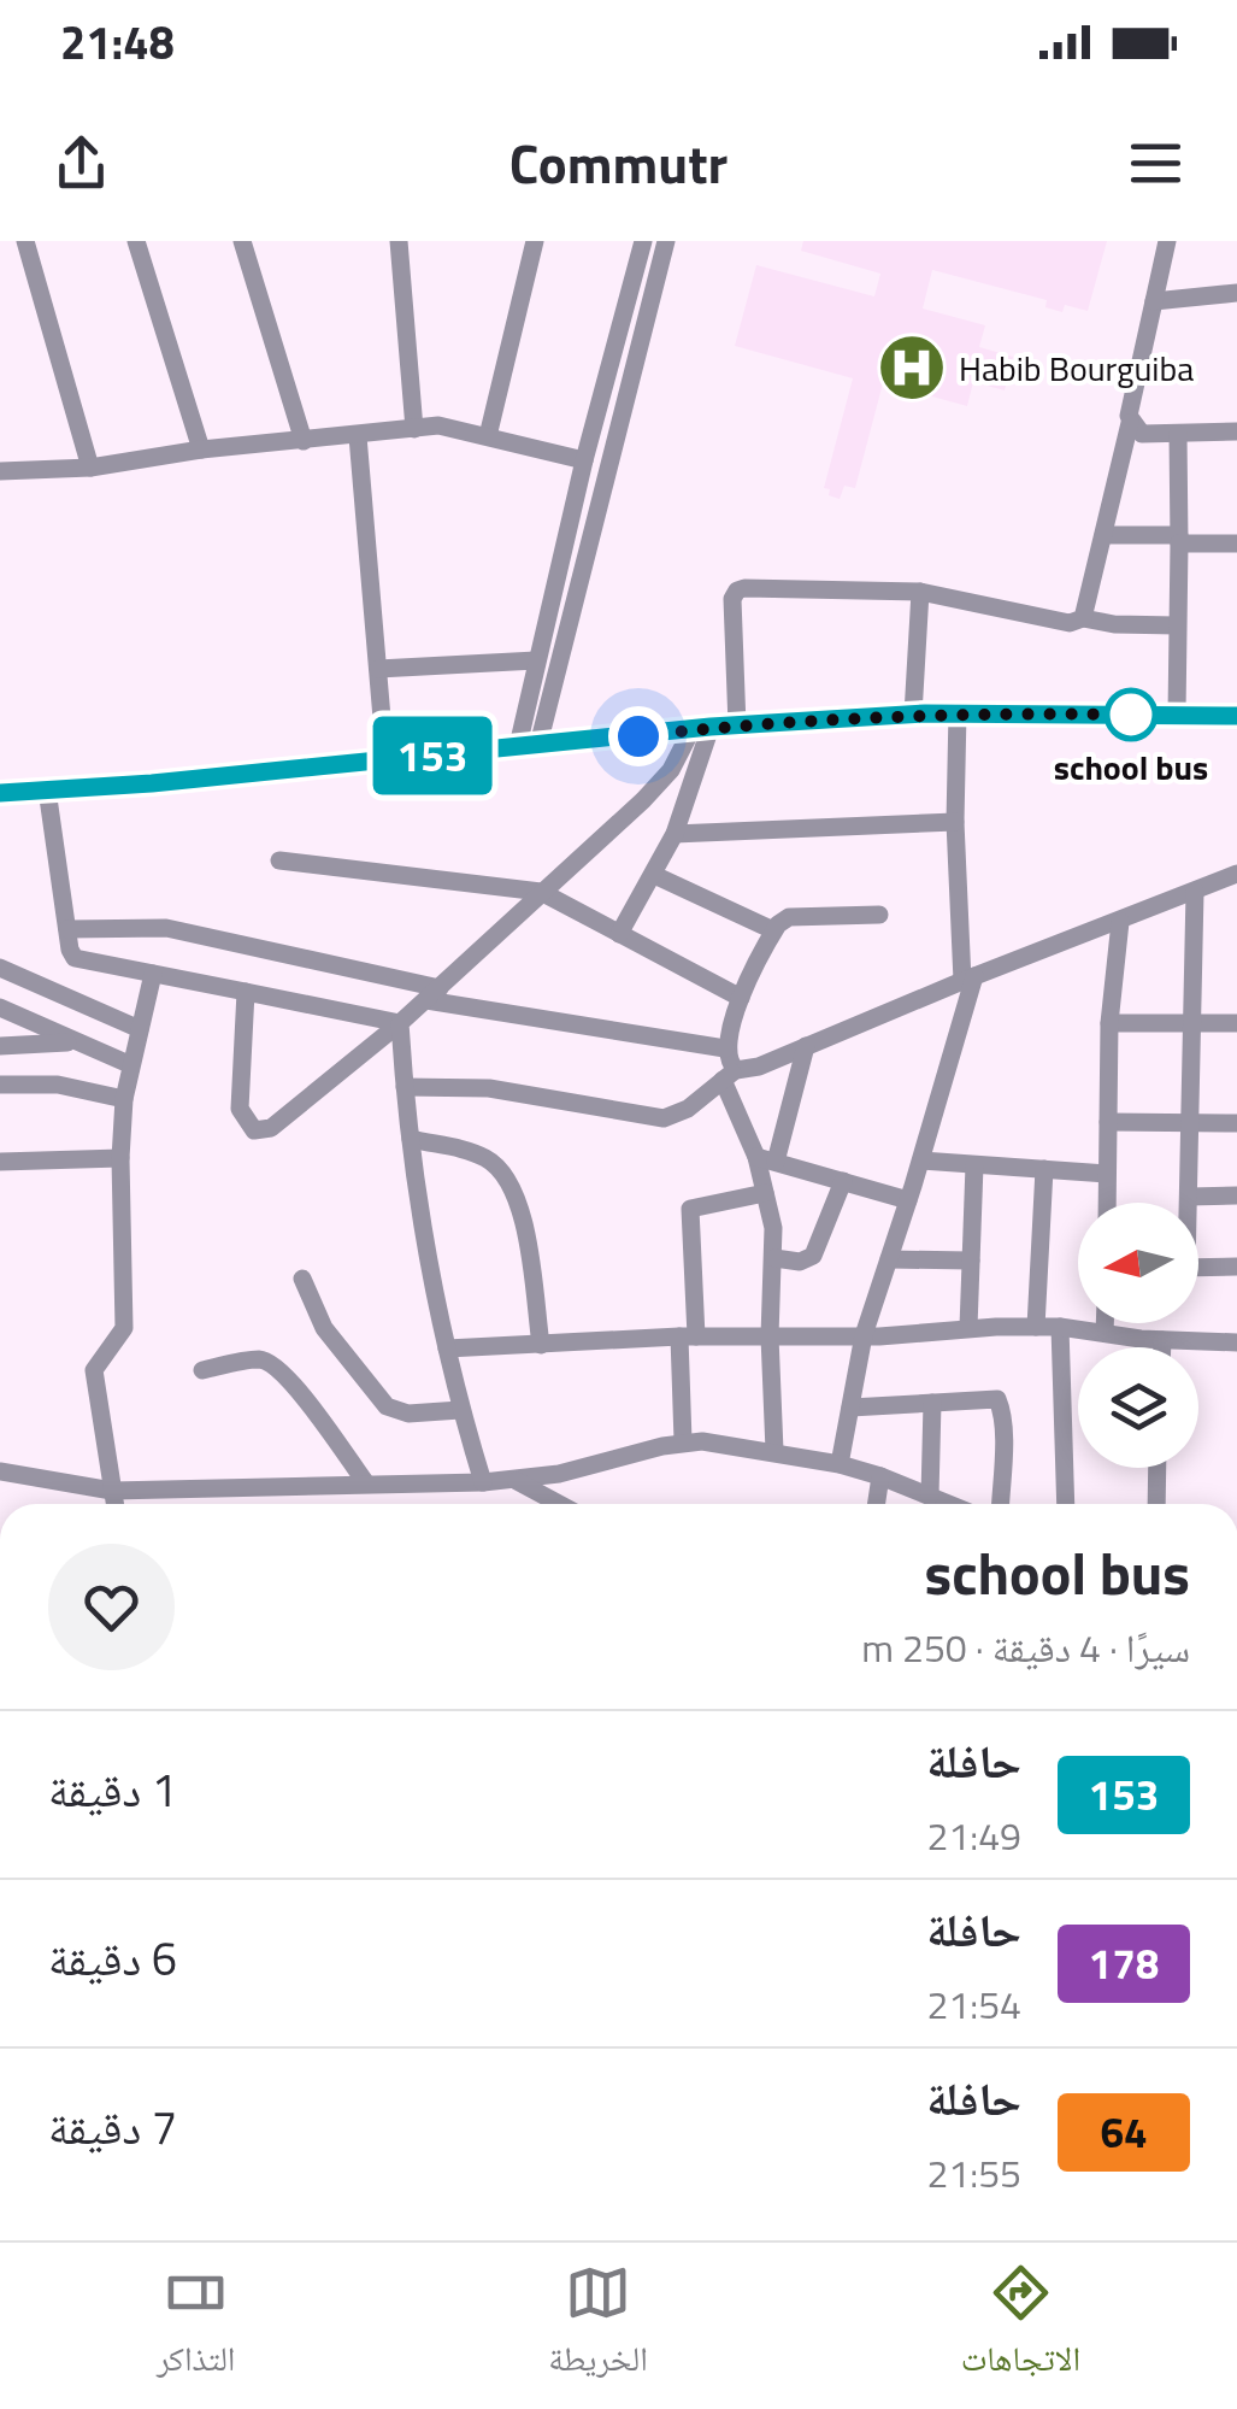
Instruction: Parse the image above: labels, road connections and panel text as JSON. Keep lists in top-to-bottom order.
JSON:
{
  "places": {
    "hospital": ["Habib Bourguiba"],
    "other": ["school bus"]
  },
  "lines": ["bus line 153"],
  "north": "left",
  "page": {
    "status": "21:48",
    "header": "Commutr",
    "on_map": "153",
    "heading": ["school bus", "سيرًا · 4 دقيقة · 250 m"],
    "list": [
      {
        "mark": "153",
        "name": "حافلة",
        "note": "21:49",
        "value": "1 دقيقة"
      },
      {
        "mark": "178",
        "name": "حافلة",
        "note": "21:54",
        "value": "6 دقيقة"
      },
      {
        "mark": "64",
        "name": "حافلة",
        "note": "21:55",
        "value": "7 دقيقة"
      }
    ],
    "tabs": ["الاتجاهات", "الخريطة", "التذاكر"]
  }
}
